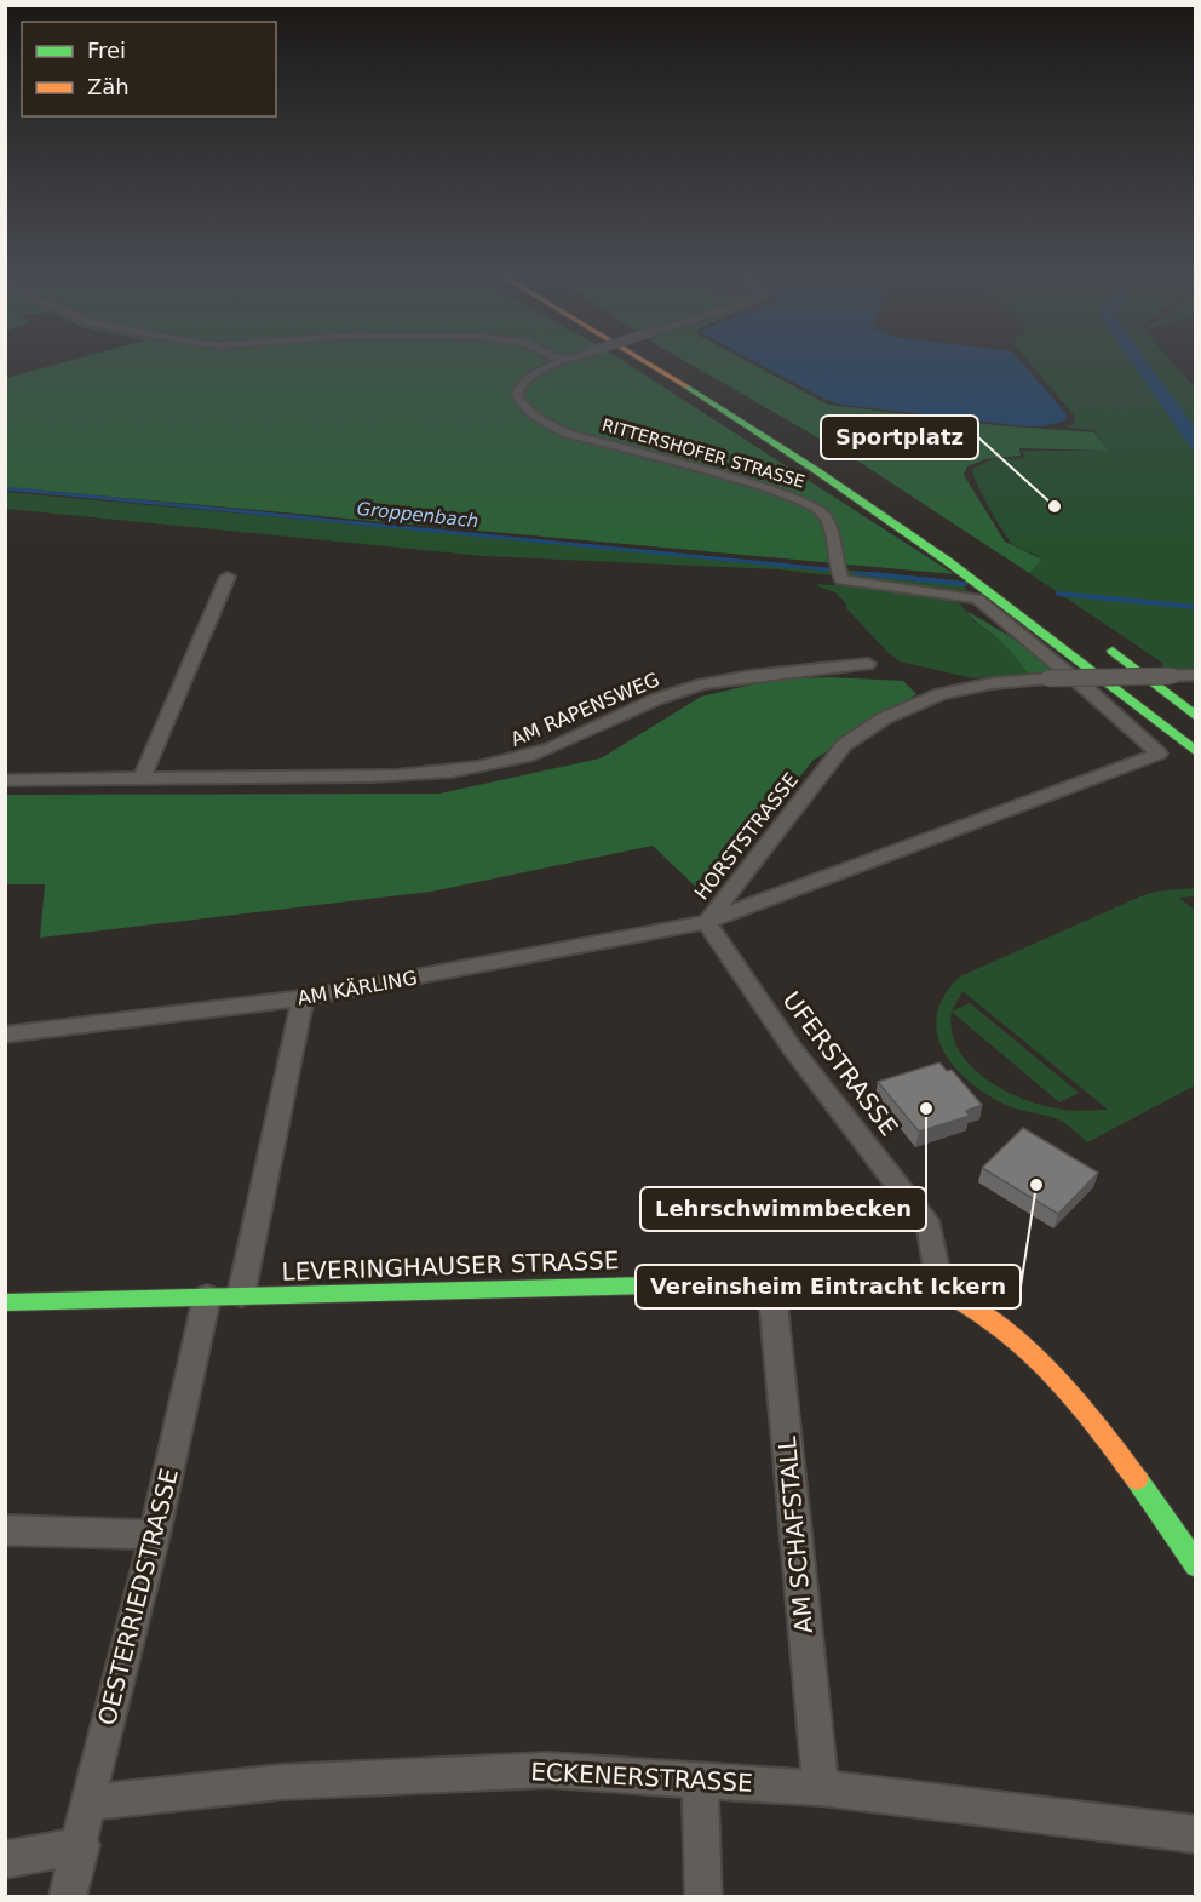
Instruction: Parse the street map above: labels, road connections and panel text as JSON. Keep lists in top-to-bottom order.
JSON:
{
  "streets": {
    "main road": ["LEVERINGHAUSER STRASSE"],
    "street": [
      "RITTERSHOFER STRASSE",
      "AM RAPENSWEG",
      "HORSTSTRASSE",
      "AM KÄRLING",
      "UFERSTRASSE",
      "AM SCHAFSTALL",
      "OESTERRIEDSTRASSE",
      "ECKENERSTRASSE"
    ]
  },
  "crossings": [
    ["RITTERSHOFER STRASSE", "HORSTSTRASSE"],
    ["HORSTSTRASSE", "AM KÄRLING"],
    ["HORSTSTRASSE", "UFERSTRASSE"],
    ["AM KÄRLING", "UFERSTRASSE"],
    ["UFERSTRASSE", "LEVERINGHAUSER STRASSE"],
    ["LEVERINGHAUSER STRASSE", "AM SCHAFSTALL"],
    ["LEVERINGHAUSER STRASSE", "OESTERRIEDSTRASSE"],
    ["AM SCHAFSTALL", "ECKENERSTRASSE"],
    ["OESTERRIEDSTRASSE", "ECKENERSTRASSE"]
  ],
  "water": ["Groppenbach"],
  "places": ["Sportplatz", "Lehrschwimmbecken", "Vereinsheim Eintracht Ickern"],
  "legend": ["Frei", "Zäh"]
}
